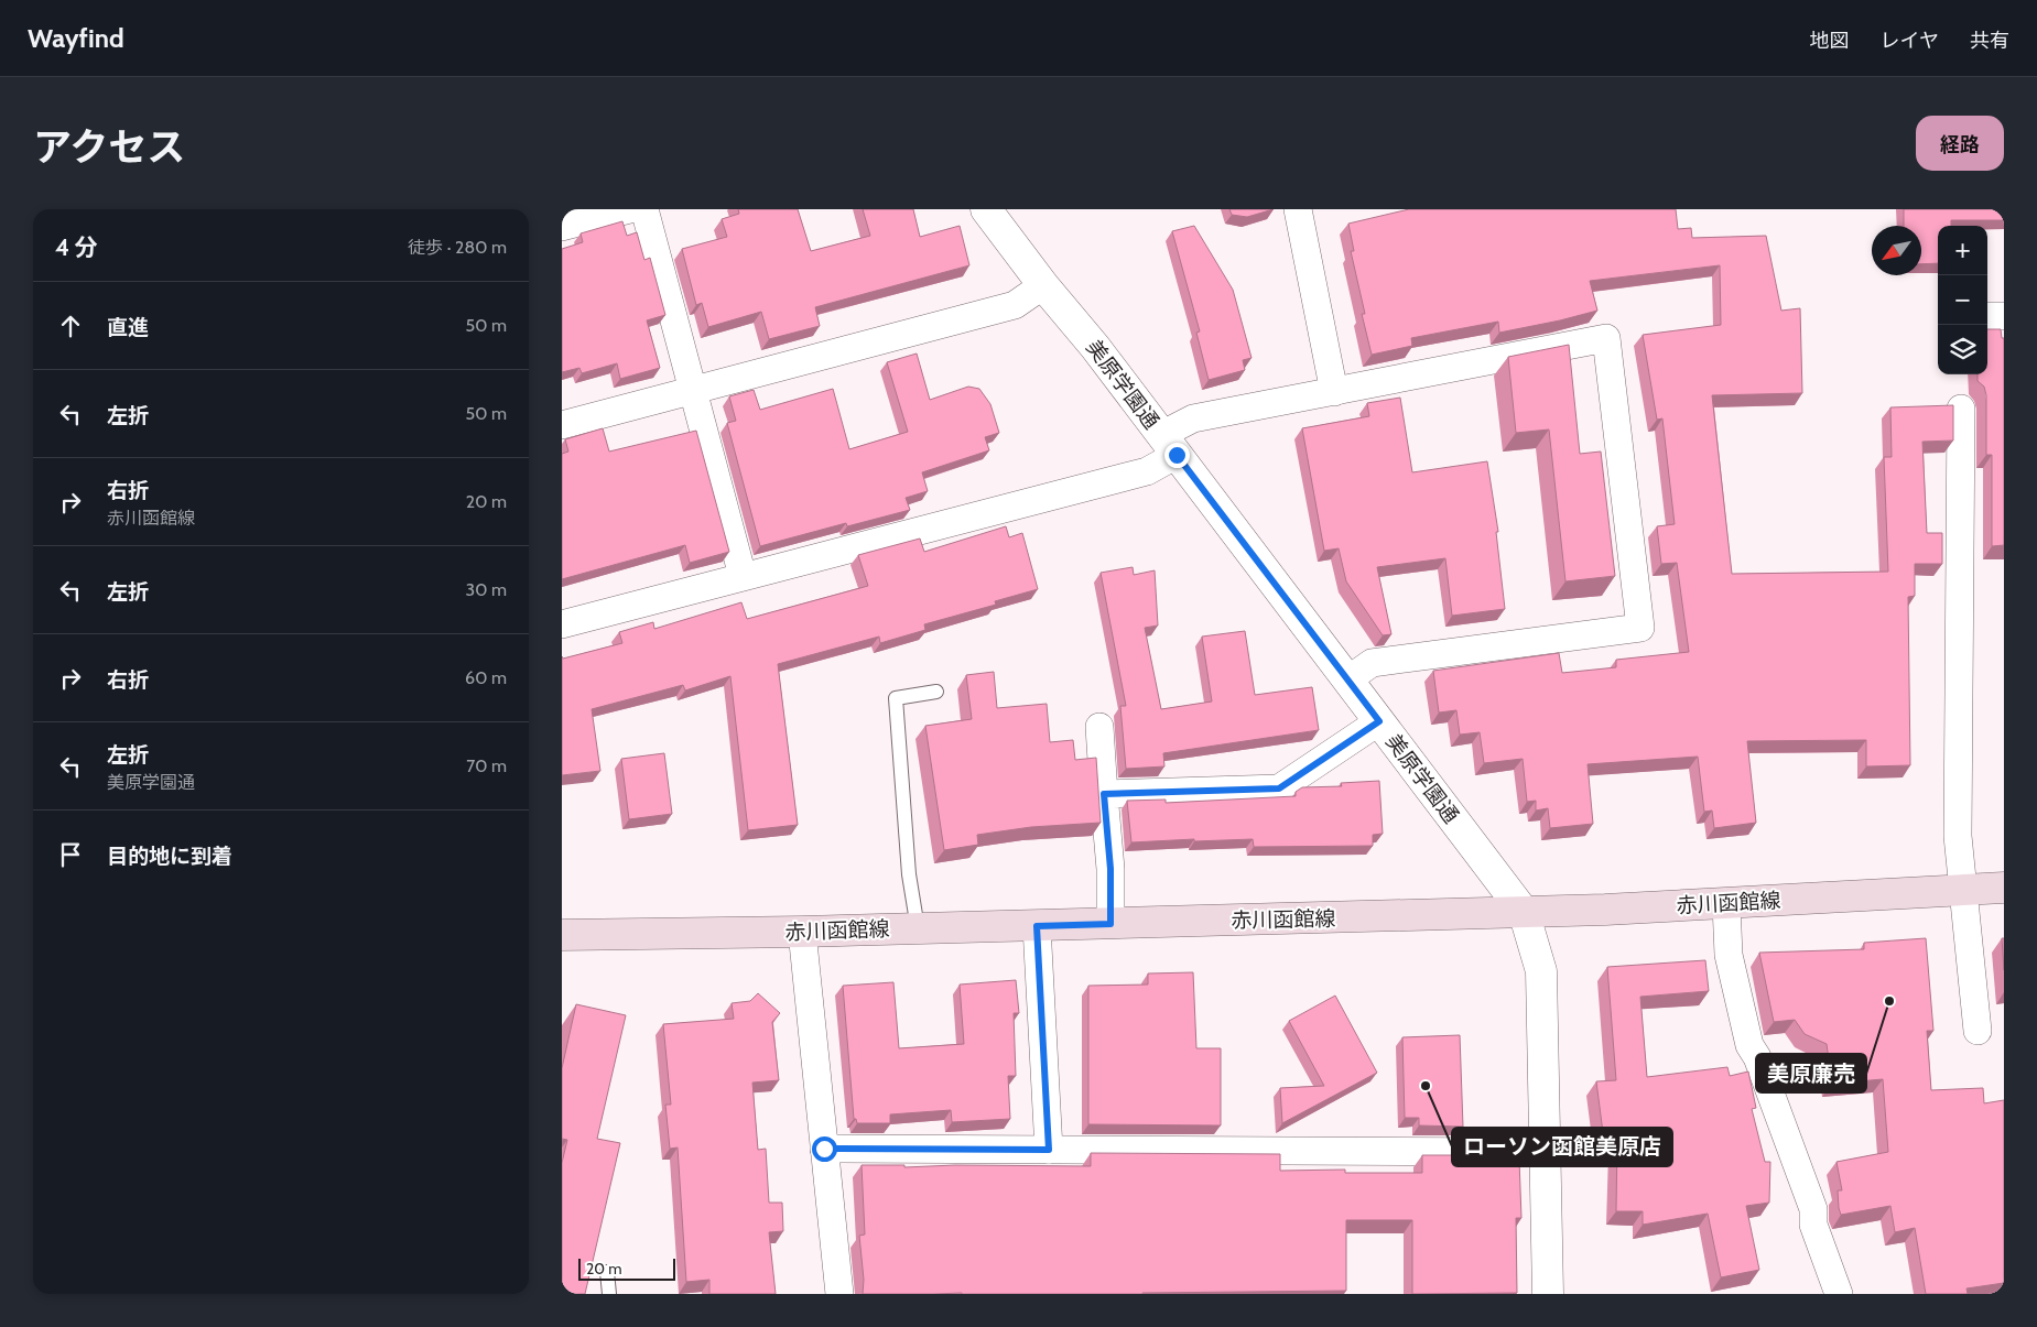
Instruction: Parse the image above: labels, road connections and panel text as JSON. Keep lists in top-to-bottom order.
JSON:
{
  "streets": {
    "main road": ["赤川函館線"],
    "street": ["美原学園通"]
  },
  "crossings": [
    ["美原学園通", "赤川函館線"]
  ],
  "places": ["美原廉売", "ローソン函館美原店"],
  "scale_bar": "20 m",
  "north": "bottom left",
  "page": {
    "header": "Wayfind",
    "nav": ["地図", "レイヤ", "共有"],
    "title": "アクセス",
    "buttons": "経路",
    "heading": ["4 分", "徒歩 · 280 m"],
    "map_buttons": ["+", "−"],
    "list": [
      ["直進", "50 m"],
      ["左折", "50 m"],
      ["右折", "赤川函館線", "20 m"],
      ["左折", "30 m"],
      ["右折", "60 m"],
      ["左折", "美原学園通", "70 m"],
      "目的地に到着"
    ],
    "scale": "20 m"
  }
}
